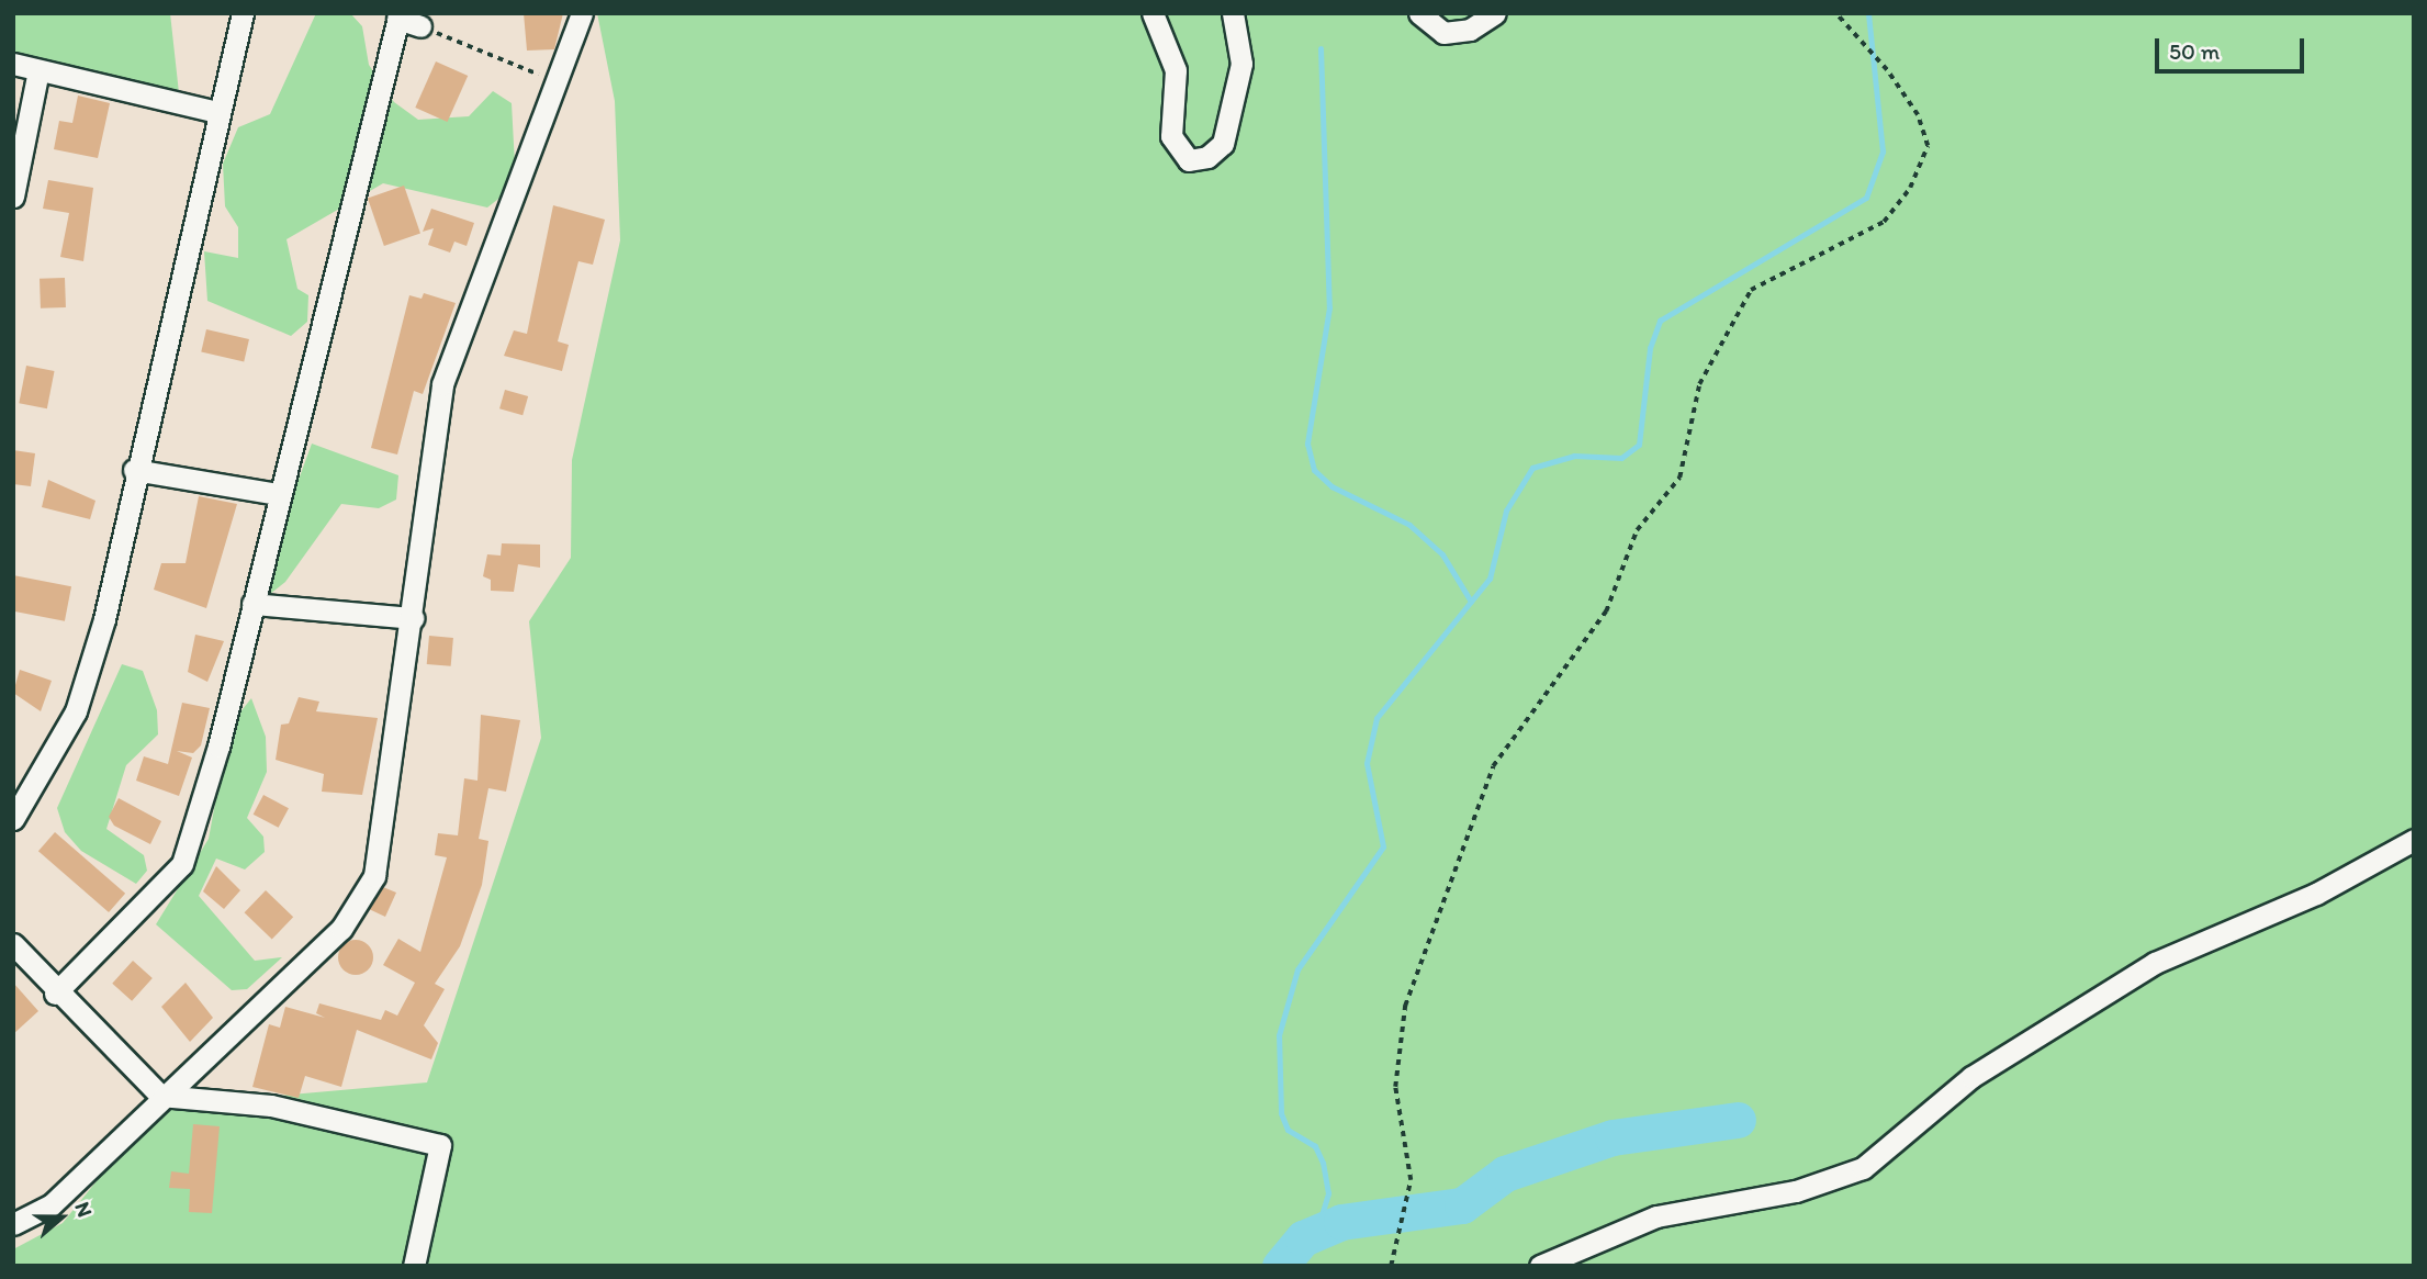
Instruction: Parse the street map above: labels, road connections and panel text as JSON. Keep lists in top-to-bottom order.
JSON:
{
  "scale_bar": "50 m",
  "north": "right"
}
